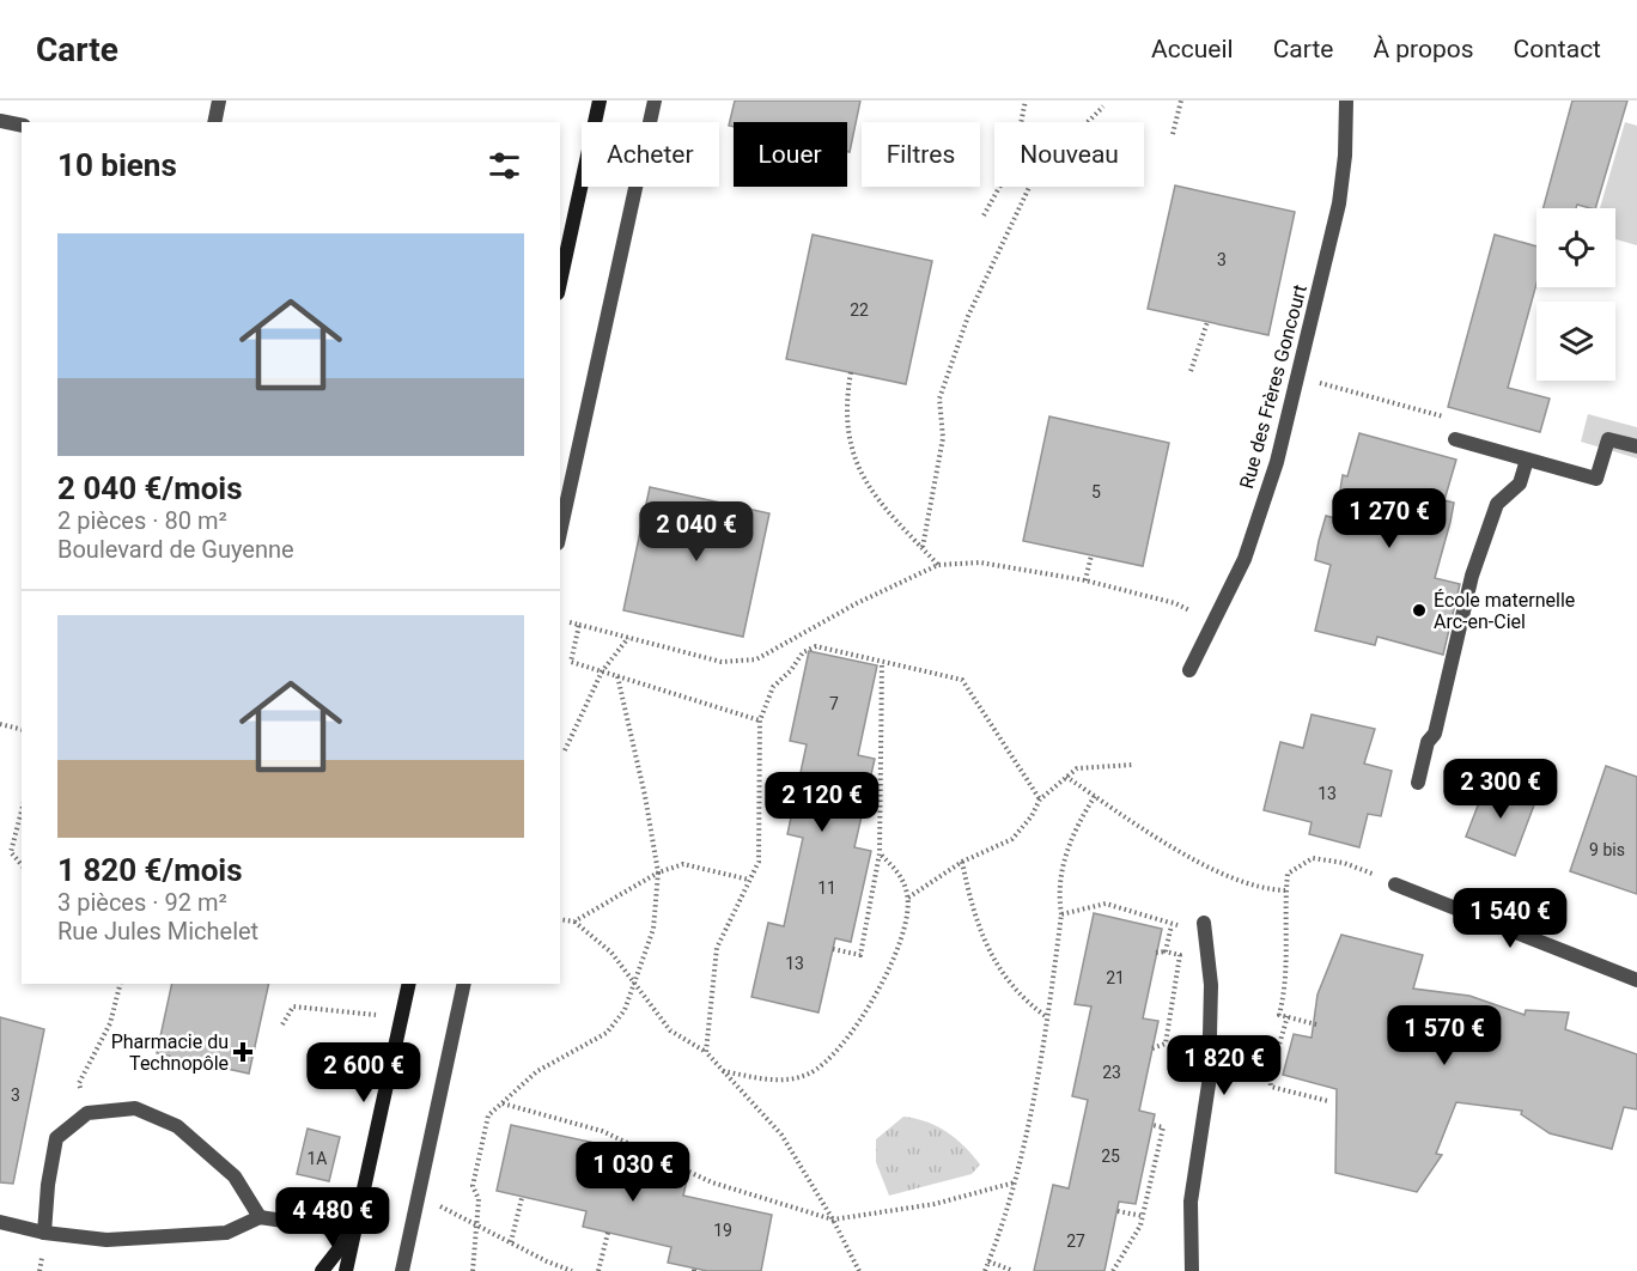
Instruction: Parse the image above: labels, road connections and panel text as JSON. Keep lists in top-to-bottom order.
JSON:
{
  "streets": {
    "street": ["Rue des Frères Goncourt"]
  },
  "places": {
    "other": ["École maternelle Arc-en-Ciel"],
    "health": ["Pharmacie du Technopôle"]
  },
  "house_numbers": [
    "3",
    "22",
    "5",
    "7",
    "13",
    "9 bis",
    "11",
    "13",
    "21",
    "23",
    "3",
    "25",
    "1A",
    "19",
    "27"
  ],
  "page": {
    "header": "Carte",
    "nav": [
      "Accueil",
      "Carte",
      "À propos",
      "Contact"
    ],
    "chip": [
      "Acheter",
      "Louer",
      "Filtres",
      "Nouveau"
    ],
    "heading": "10 biens",
    "list": [
      {
        "name": "2 040 €/mois",
        "note": "2 pièces · 80 m² · Boulevard de Guyenne"
      },
      {
        "name": "1 820 €/mois",
        "note": "3 pièces · 92 m² · Rue Jules Michelet"
      }
    ],
    "price": [
      "1 270 €",
      "2 040 €",
      "2 300 €",
      "2 120 €",
      "1 540 €",
      "1 570 €",
      "1 820 €",
      "2 600 €",
      "1 030 €",
      "4 480 €"
    ]
  }
}
